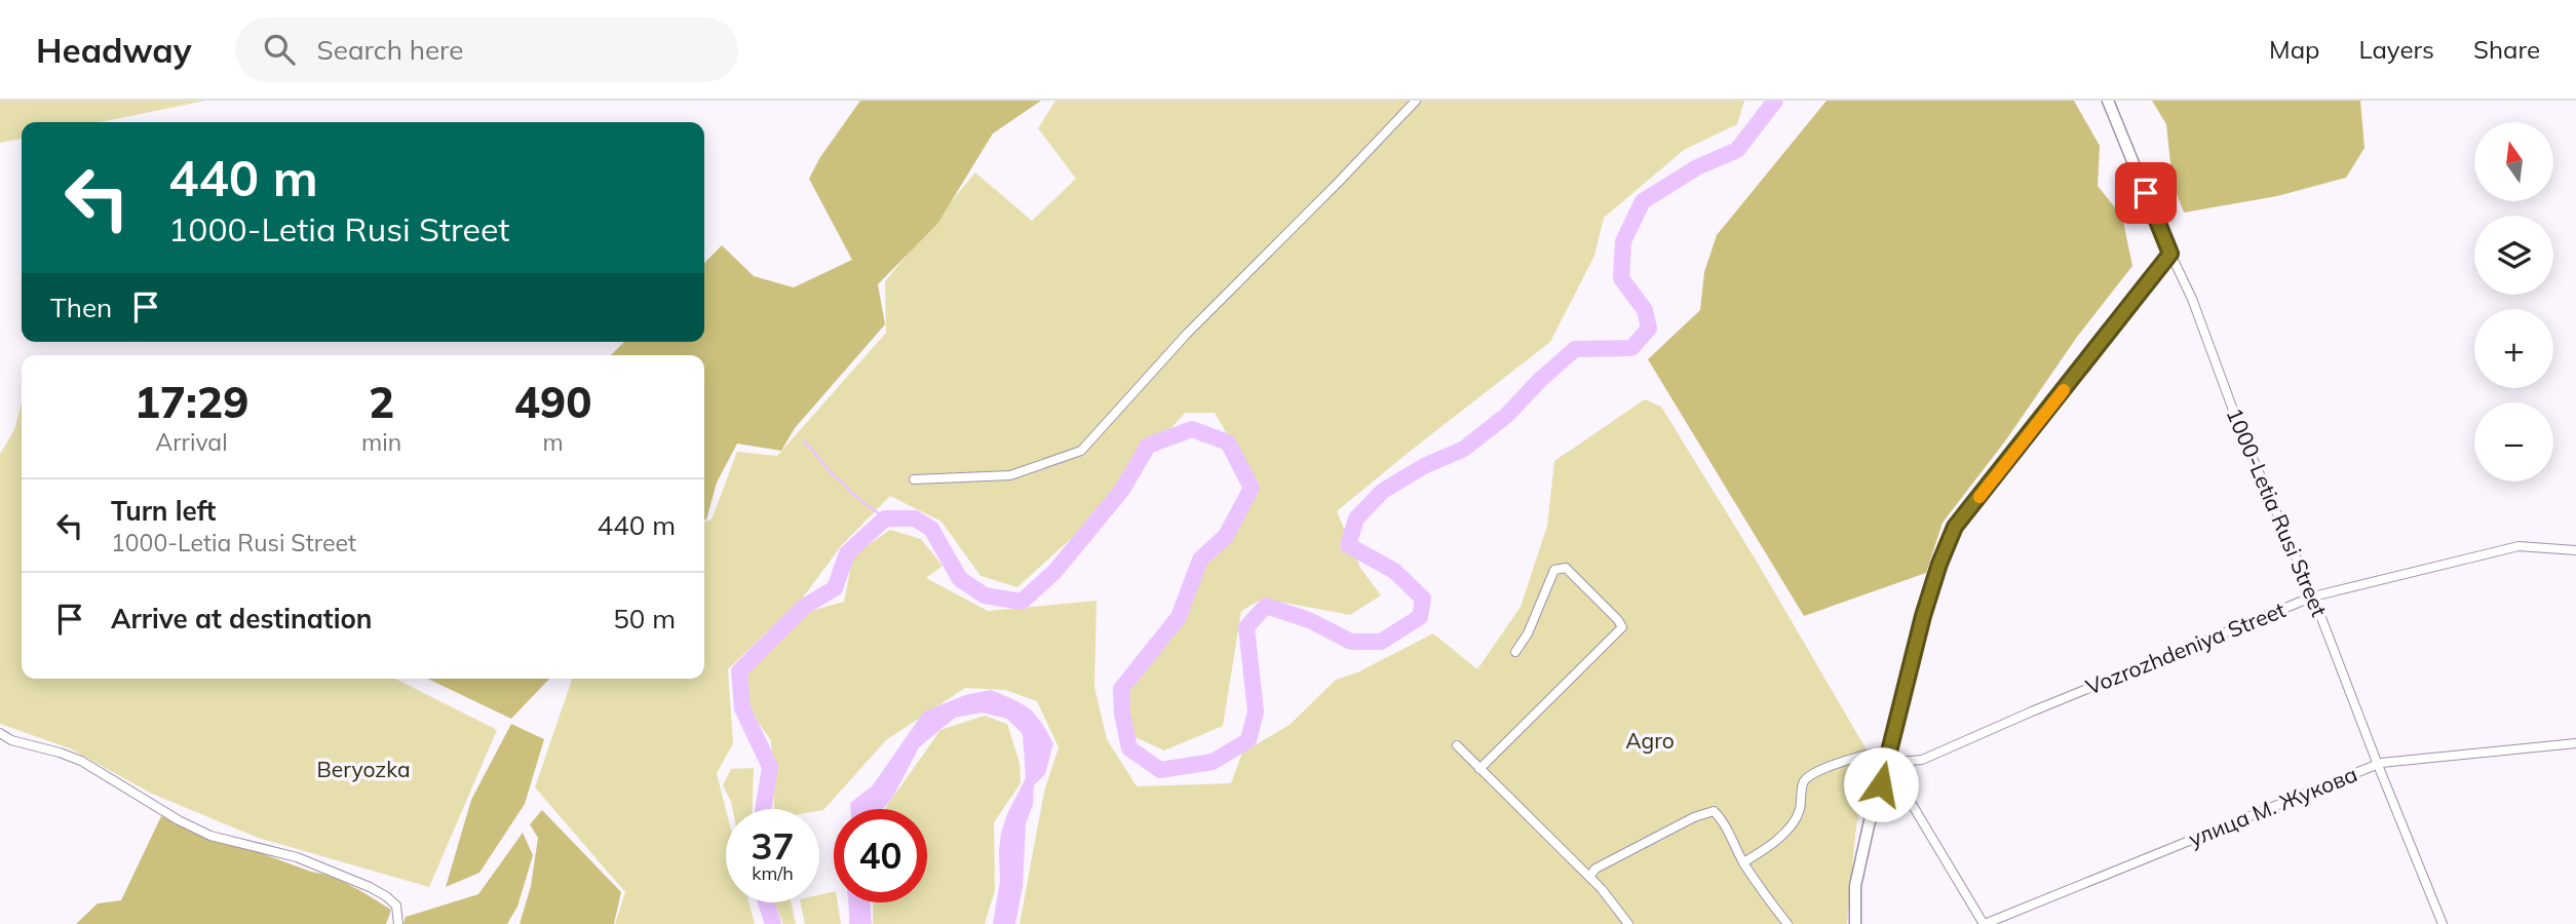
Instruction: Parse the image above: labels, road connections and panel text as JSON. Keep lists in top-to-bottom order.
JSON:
{
  "streets": {
    "street": ["1000-Letia Rusi Street", "Vozrozhdeniya Street", "улица М. Жукова"]
  },
  "crossings": [
    ["1000-Letia Rusi Street", "Vozrozhdeniya Street"],
    ["1000-Letia Rusi Street", "улица М. Жукова"]
  ],
  "parks": ["Agro", "Beryozka"],
  "north": "top",
  "page": {
    "header": "Headway",
    "search": "Search here",
    "nav": ["Map", "Layers", "Share"],
    "map_buttons": ["+", "−"],
    "turn": ["440 m", "1000-Letia Rusi Street"],
    "then": "Then",
    "eta": [
      "17:29",
      "Arrival",
      "2",
      "min",
      "490",
      "m"
    ],
    "list": [
      {
        "name": "Turn left",
        "note": "1000-Letia Rusi Street",
        "value": "440 m"
      },
      {
        "name": "Arrive at destination",
        "value": "50 m"
      }
    ],
    "speed": "37 km/h",
    "limit": "40"
  }
}
